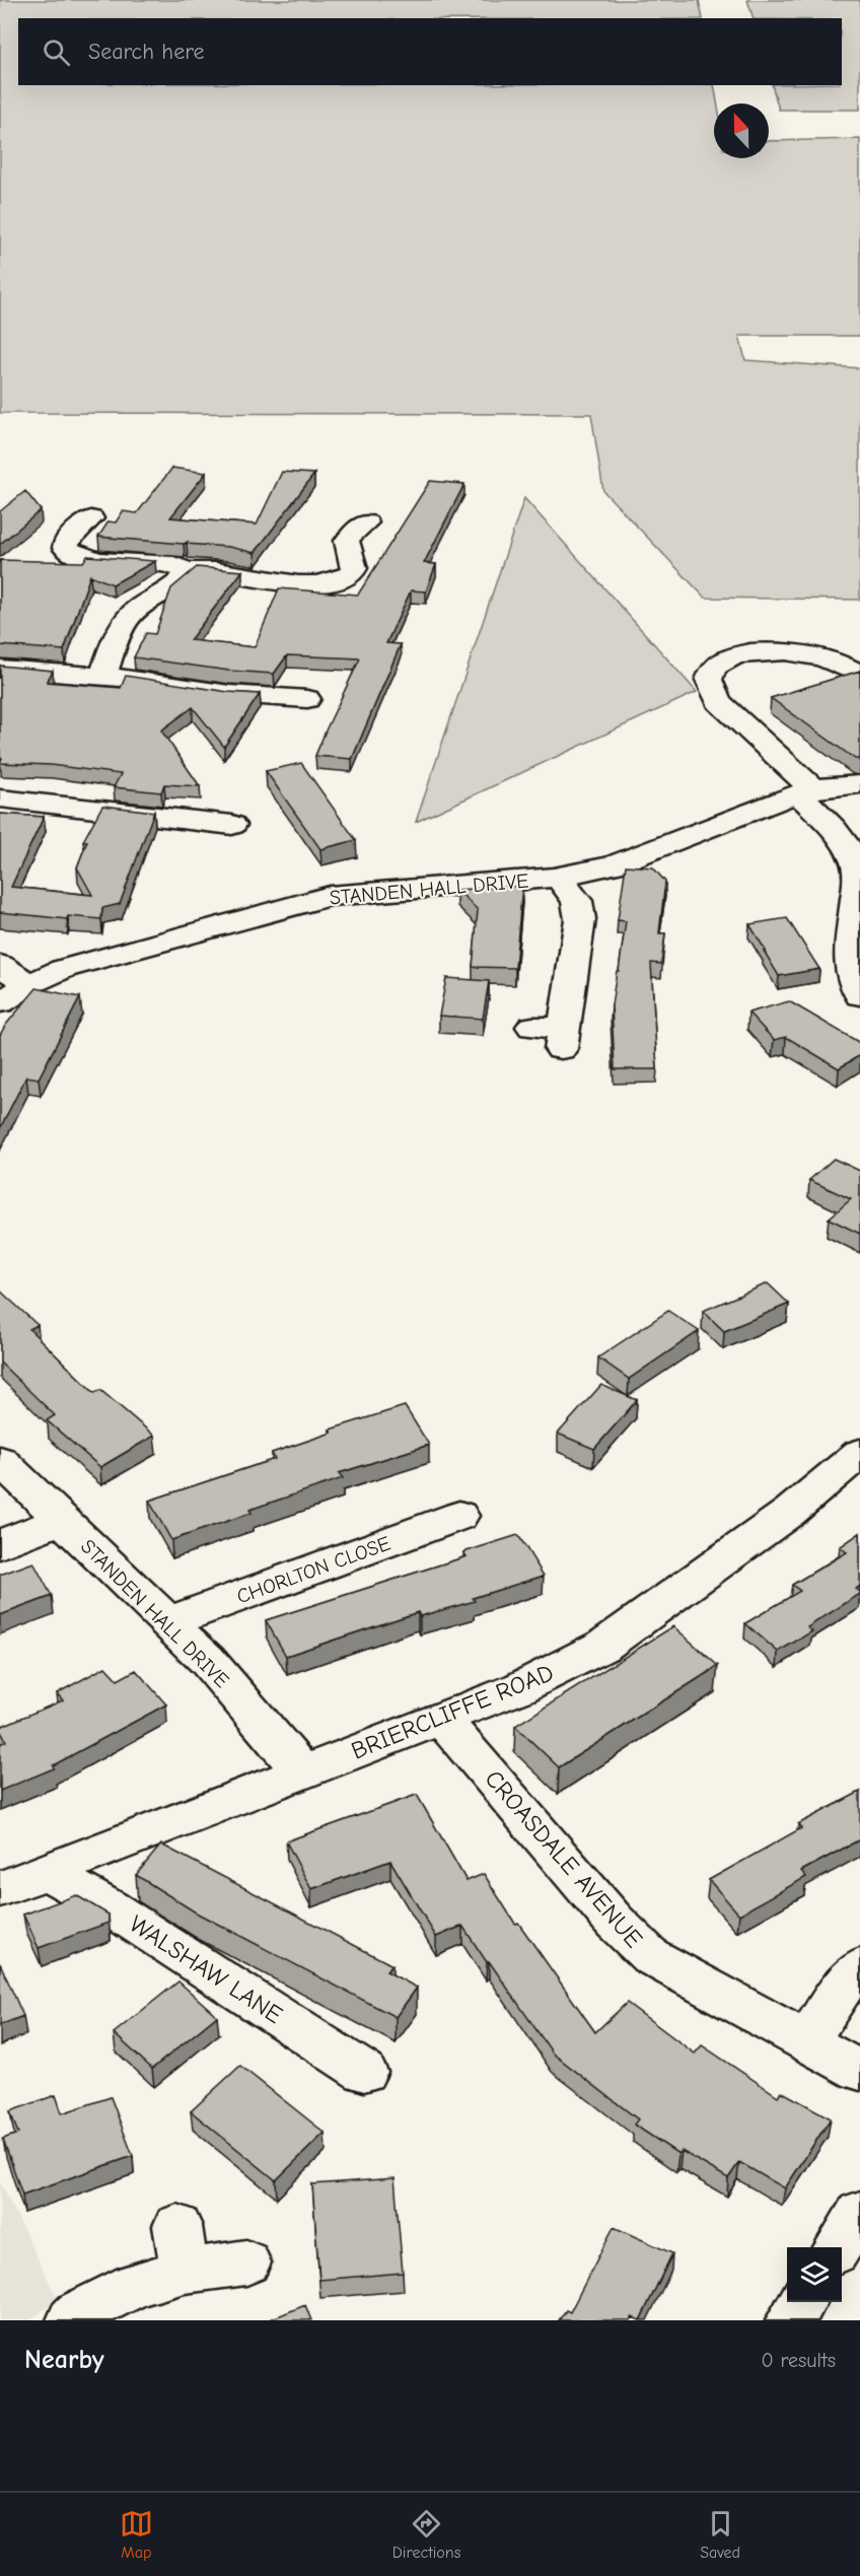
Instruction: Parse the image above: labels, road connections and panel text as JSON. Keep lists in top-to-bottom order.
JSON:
{
  "streets": {
    "street": [
      "STANDEN HALL DRIVE",
      "CHORLTON CLOSE",
      "BRIERCLIFFE ROAD",
      "CROASDALE AVENUE",
      "WALSHAW LANE"
    ]
  },
  "crossings": [
    ["STANDEN HALL DRIVE", "CHORLTON CLOSE"],
    ["STANDEN HALL DRIVE", "BRIERCLIFFE ROAD"],
    ["BRIERCLIFFE ROAD", "CROASDALE AVENUE"],
    ["BRIERCLIFFE ROAD", "WALSHAW LANE"]
  ],
  "north": "top",
  "page": {
    "search": "Search here",
    "heading": ["Nearby", "0 results"],
    "nav": ["Map", "Directions", "Saved"]
  }
}
